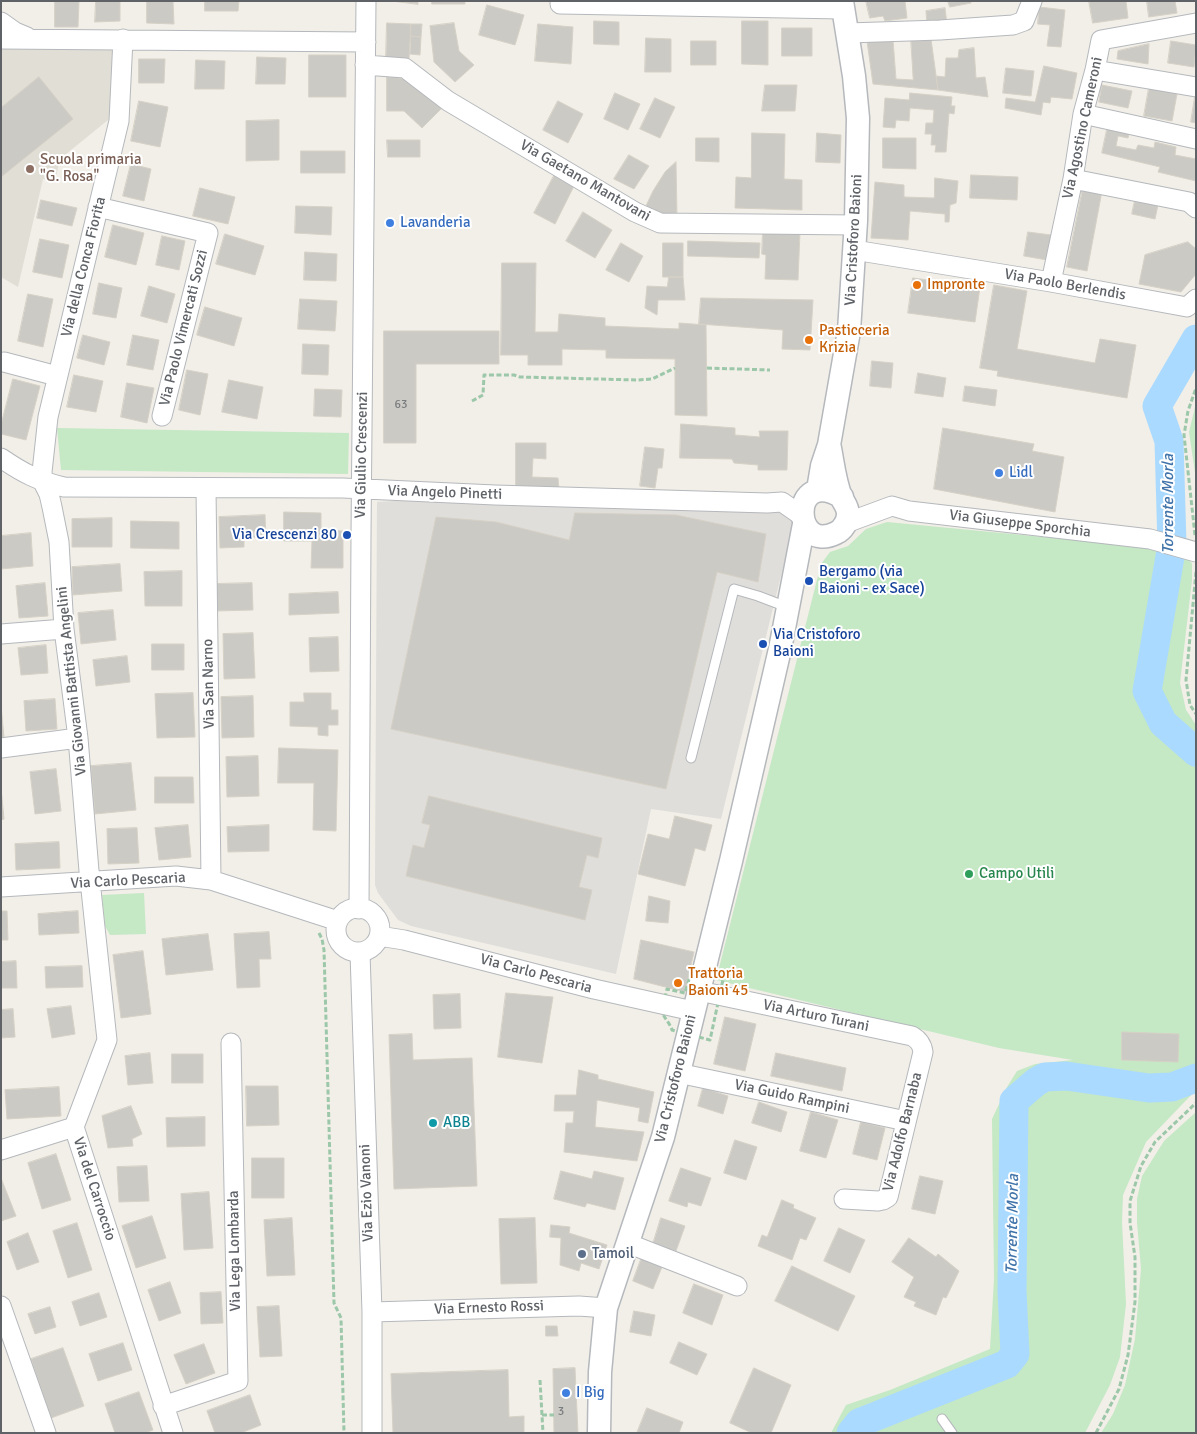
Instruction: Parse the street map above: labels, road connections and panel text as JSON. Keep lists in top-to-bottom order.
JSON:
{
  "streets": {
    "street": [
      "Via Agostino Cameroni",
      "Via Gaetano Mantovani",
      "Via Cristoforo Baioni",
      "Via della Conca Fiorita",
      "Via Paolo Berlendis",
      "Via Paolo Vimercati Sozzi",
      "Via Giulio Crescenzi",
      "Via Angelo Pinetti",
      "Via Giuseppe Sporchia",
      "Via Giovanni Battista Angelini",
      "Via San Narno",
      "Via Carlo Pescaria",
      "Via Arturo Turani",
      "Via Guido Rampini",
      "Via Adolfo Barnaba",
      "Via del Carroccio",
      "Via Ezio Vanoni",
      "Via Lega Lombarda",
      "Via Ernesto Rossi"
    ]
  },
  "crossings": [
    ["Via Agostino Cameroni", "Via Paolo Berlendis"],
    ["Via Gaetano Mantovani", "Via Cristoforo Baioni"],
    ["Via Gaetano Mantovani", "Via Giulio Crescenzi"],
    ["Via Cristoforo Baioni", "Via Paolo Berlendis"],
    ["Via Cristoforo Baioni", "Via Angelo Pinetti"],
    ["Via Cristoforo Baioni", "Via Giuseppe Sporchia"],
    ["Via Cristoforo Baioni", "Via Carlo Pescaria"],
    ["Via Cristoforo Baioni", "Via Arturo Turani"],
    ["Via Cristoforo Baioni", "Via Guido Rampini"],
    ["Via Cristoforo Baioni", "Via Ernesto Rossi"],
    ["Via della Conca Fiorita", "Via Paolo Vimercati Sozzi"],
    ["Via della Conca Fiorita", "Via Angelo Pinetti"],
    ["Via della Conca Fiorita", "Via Giovanni Battista Angelini"],
    ["Via Giulio Crescenzi", "Via Angelo Pinetti"],
    ["Via Giulio Crescenzi", "Via Carlo Pescaria"],
    ["Via Giulio Crescenzi", "Via Ezio Vanoni"],
    ["Via Angelo Pinetti", "Via Giuseppe Sporchia"],
    ["Via Angelo Pinetti", "Via Giovanni Battista Angelini"],
    ["Via Angelo Pinetti", "Via San Narno"],
    ["Via Giovanni Battista Angelini", "Via Carlo Pescaria"],
    ["Via Giovanni Battista Angelini", "Via del Carroccio"],
    ["Via San Narno", "Via Carlo Pescaria"],
    ["Via Carlo Pescaria", "Via Arturo Turani"],
    ["Via Carlo Pescaria", "Via del Carroccio"],
    ["Via Carlo Pescaria", "Via Ezio Vanoni"],
    ["Via Arturo Turani", "Via Adolfo Barnaba"],
    ["Via Guido Rampini", "Via Adolfo Barnaba"],
    ["Via del Carroccio", "Via Lega Lombarda"],
    ["Via Ezio Vanoni", "Via Ernesto Rossi"]
  ],
  "water": ["Torrente Morla"],
  "places": [
    "Scuola primaria \"G. Rosa\"",
    "Lavanderia",
    "Impronte",
    "Pasticceria Krizia",
    "Lidl",
    "Via Crescenzi 80",
    "Bergamo (via Baioni - ex Sace)",
    "Via Cristoforo Baioni",
    "Campo Utili",
    "Trattoria Baioni 45",
    "ABB",
    "Tamoil",
    "I Big"
  ],
  "house_numbers": ["63", "3"]
}
